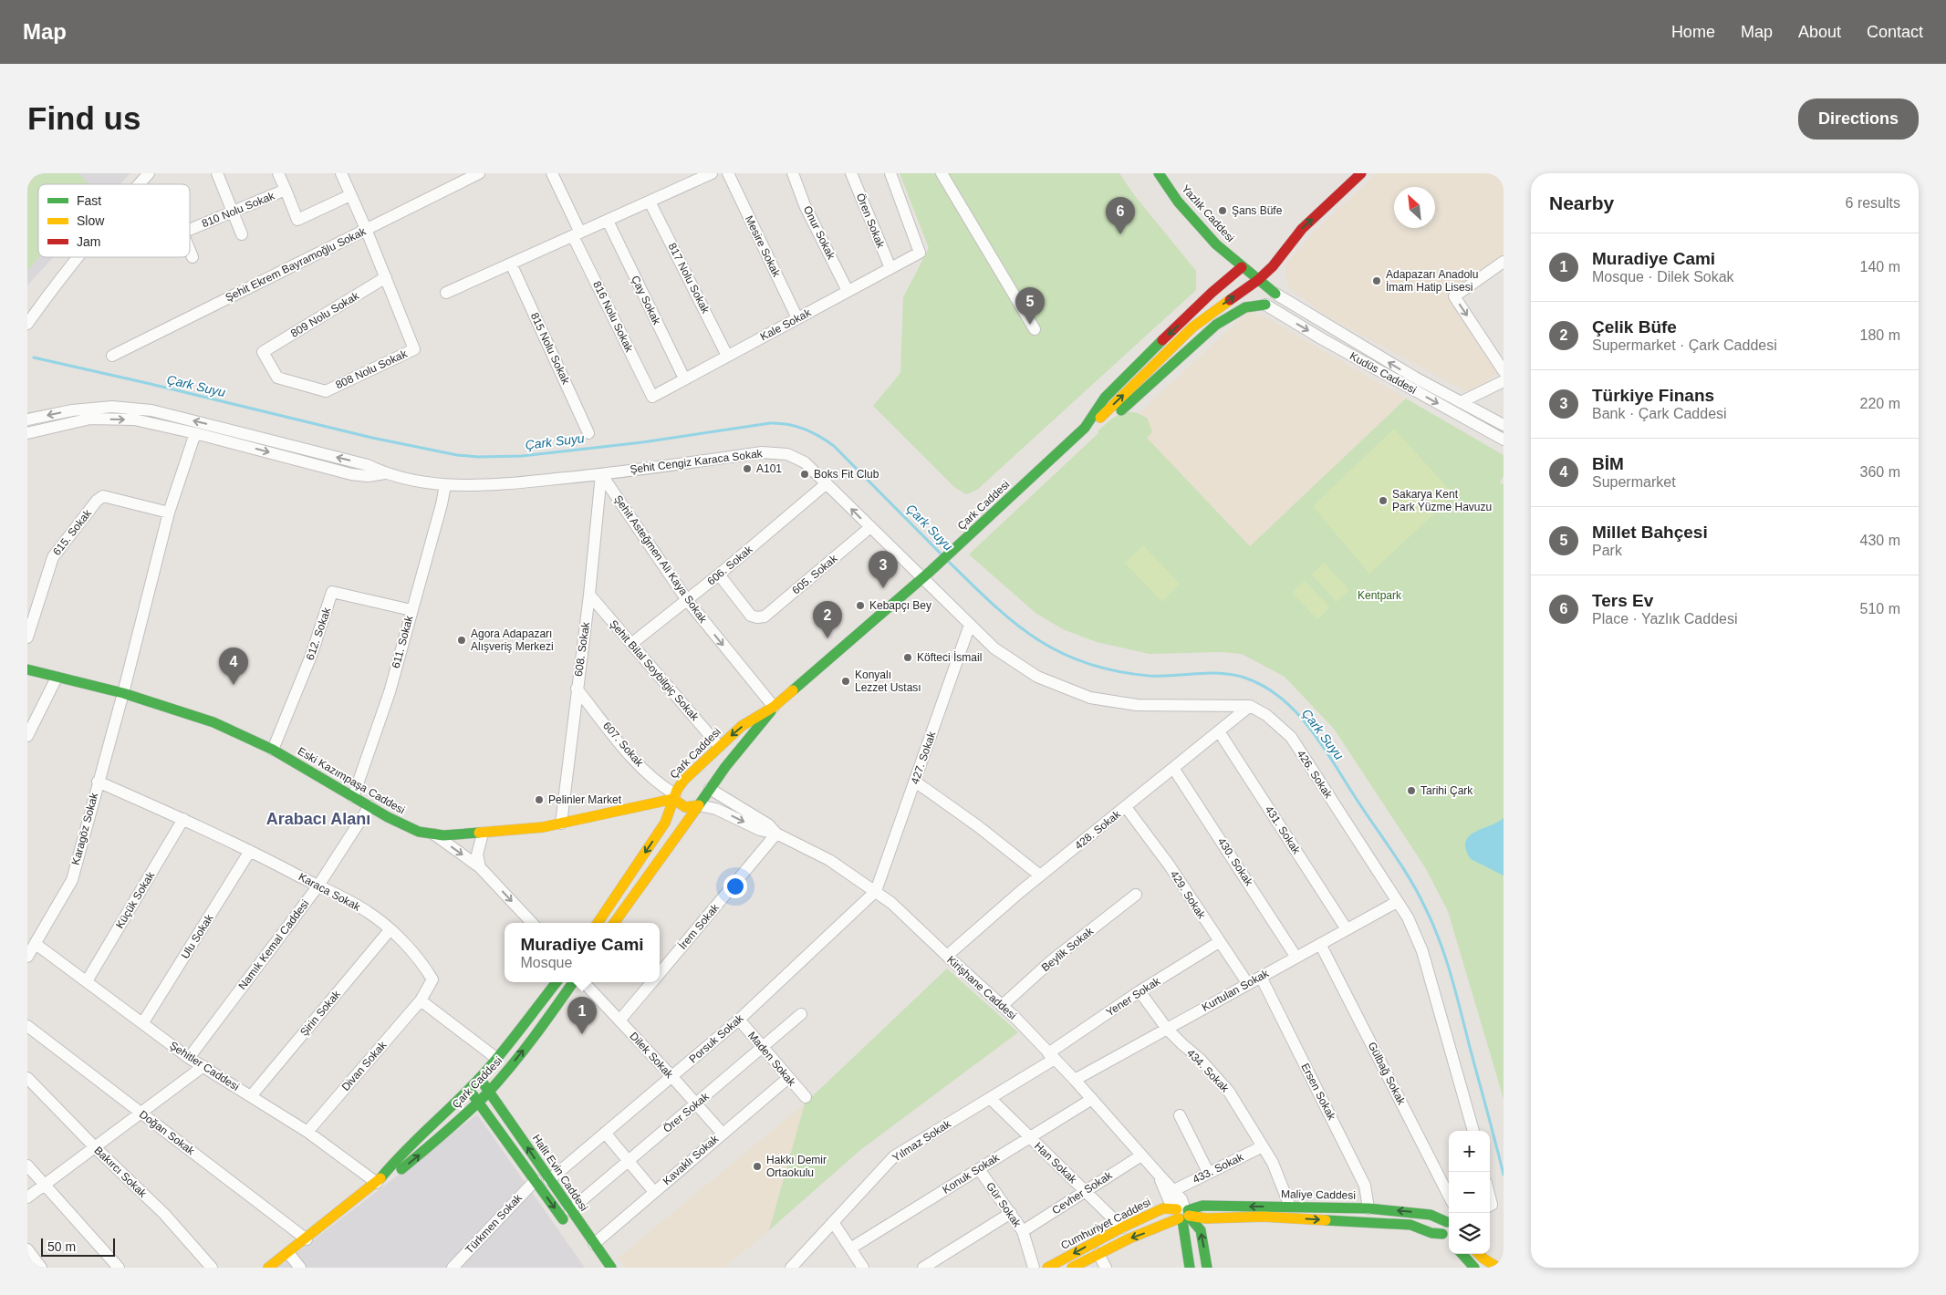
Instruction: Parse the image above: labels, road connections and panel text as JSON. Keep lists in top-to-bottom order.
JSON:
{
  "streets": {
    "main road": [
      "Yazlık Caddesi",
      "Çark Caddesi",
      "Eski Kazımpaşa Caddesi",
      "Kirişhane Caddesi",
      "Halit Evin Caddesi",
      "Maliye Caddesi",
      "Cumhuriyet Caddesi"
    ],
    "street": [
      "810 Nolu Sokak",
      "Ören Sokak",
      "Onur Sokak",
      "Mesire Sokak",
      "Şehit Ekrem Bayramoğlu Sokak",
      "817 Nolu Sokak",
      "Çay Sokak",
      "809 Nolu Sokak",
      "816 Nolu Sokak",
      "Kale Sokak",
      "815 Nolu Sokak",
      "808 Nolu Sokak",
      "Kudüs Caddesi",
      "Şehit Cengiz Karaca Sokak",
      "615. Sokak",
      "Şehit Asteğmen Ali Kaya Sokak",
      "606. Sokak",
      "605. Sokak",
      "612. Sokak",
      "611. Sokak",
      "608. Sokak",
      "Şehit Bilal Soybilgiç Sokak",
      "607. Sokak",
      "427. Sokak",
      "426. Sokak",
      "Karagöz Sokak",
      "428. Sokak",
      "431. Sokak",
      "430. Sokak",
      "Karaca Sokak",
      "429. Sokak",
      "Küçük Sokak",
      "İrem Sokak",
      "Ulu Sokak",
      "Namık Kemal Caddesi",
      "Beylik Sokak",
      "Kurtulan Sokak",
      "Yener Sokak",
      "Şirin Sokak",
      "Porsuk Sokak",
      "Dilek Sokak",
      "Maden Sokak",
      "Şehitler Caddesi",
      "Divan Sokak",
      "434. Sokak",
      "Gülbağ Sokak",
      "Ersen Sokak",
      "Örer Sokak",
      "Doğan Sokak",
      "Yılmaz Sokak",
      "Kavaklı Sokak",
      "Han Sokak",
      "433. Sokak",
      "Bakırcı Sokak",
      "Konuk Sokak",
      "Cevher Sokak",
      "Gür Sokak",
      "Türkmen Sokak"
    ]
  },
  "crossings": [
    ["Yazlık Caddesi", "Çark Caddesi"],
    ["Ören Sokak", "Kale Sokak"],
    ["Onur Sokak", "Kale Sokak"],
    ["Mesire Sokak", "Kale Sokak"],
    ["817 Nolu Sokak", "Kale Sokak"],
    ["Çay Sokak", "Kale Sokak"],
    ["809 Nolu Sokak", "808 Nolu Sokak"],
    ["816 Nolu Sokak", "Kale Sokak"],
    ["Şehit Cengiz Karaca Sokak", "Çark Caddesi"],
    ["Şehit Cengiz Karaca Sokak", "Şehit Asteğmen Ali Kaya Sokak"],
    ["Şehit Cengiz Karaca Sokak", "606. Sokak"],
    ["Şehit Cengiz Karaca Sokak", "605. Sokak"],
    ["Şehit Cengiz Karaca Sokak", "611. Sokak"],
    ["Şehit Cengiz Karaca Sokak", "608. Sokak"],
    ["Şehit Cengiz Karaca Sokak", "427. Sokak"],
    ["Çark Caddesi", "Şehit Asteğmen Ali Kaya Sokak"],
    ["Çark Caddesi", "Şehit Bilal Soybilgiç Sokak"],
    ["Çark Caddesi", "607. Sokak"],
    ["Çark Caddesi", "Eski Kazımpaşa Caddesi"],
    ["Çark Caddesi", "Kirişhane Caddesi"],
    ["Çark Caddesi", "Şehitler Caddesi"],
    ["Çark Caddesi", "Doğan Sokak"],
    ["Çark Caddesi", "Halit Evin Caddesi"],
    ["Şehit Asteğmen Ali Kaya Sokak", "606. Sokak"],
    ["Şehit Asteğmen Ali Kaya Sokak", "608. Sokak"],
    ["606. Sokak", "605. Sokak"],
    ["606. Sokak", "Şehit Bilal Soybilgiç Sokak"],
    ["612. Sokak", "611. Sokak"],
    ["612. Sokak", "Eski Kazımpaşa Caddesi"],
    ["611. Sokak", "Eski Kazımpaşa Caddesi"],
    ["608. Sokak", "Şehit Bilal Soybilgiç Sokak"],
    ["608. Sokak", "607. Sokak"],
    ["608. Sokak", "Eski Kazımpaşa Caddesi"],
    ["607. Sokak", "Eski Kazımpaşa Caddesi"],
    ["607. Sokak", "Kirişhane Caddesi"],
    ["427. Sokak", "Kirişhane Caddesi"],
    ["427. Sokak", "Porsuk Sokak"],
    ["426. Sokak", "428. Sokak"],
    ["426. Sokak", "Kurtulan Sokak"],
    ["Eski Kazımpaşa Caddesi", "Karagöz Sokak"],
    ["Eski Kazımpaşa Caddesi", "Namık Kemal Caddesi"],
    ["Eski Kazımpaşa Caddesi", "Kirişhane Caddesi"],
    ["Karagöz Sokak", "Karaca Sokak"],
    ["Karagöz Sokak", "Şehitler Caddesi"],
    ["428. Sokak", "431. Sokak"],
    ["428. Sokak", "430. Sokak"],
    ["428. Sokak", "429. Sokak"],
    ["428. Sokak", "Kirişhane Caddesi"],
    ["431. Sokak", "Kurtulan Sokak"],
    ["430. Sokak", "Kurtulan Sokak"],
    ["Karaca Sokak", "Küçük Sokak"],
    ["Karaca Sokak", "Ulu Sokak"],
    ["Karaca Sokak", "Namık Kemal Caddesi"],
    ["Karaca Sokak", "Şirin Sokak"],
    ["Karaca Sokak", "Divan Sokak"],
    ["429. Sokak", "Kurtulan Sokak"],
    ["429. Sokak", "Yener Sokak"],
    ["Küçük Sokak", "Şehitler Caddesi"],
    ["İrem Sokak", "Kirişhane Caddesi"],
    ["İrem Sokak", "Dilek Sokak"],
    ["Ulu Sokak", "Şehitler Caddesi"],
    ["Namık Kemal Caddesi", "Şehitler Caddesi"],
    ["Beylik Sokak", "Kirişhane Caddesi"],
    ["Kirişhane Caddesi", "Kurtulan Sokak"],
    ["Kirişhane Caddesi", "Yener Sokak"],
    ["Kirişhane Caddesi", "Porsuk Sokak"],
    ["Kirişhane Caddesi", "Yılmaz Sokak"],
    ["Kirişhane Caddesi", "433. Sokak"],
    ["Kirişhane Caddesi", "Konuk Sokak"],
    ["Kirişhane Caddesi", "Cevher Sokak"],
    ["Kirişhane Caddesi", "Maliye Caddesi"],
    ["Kirişhane Caddesi", "Cumhuriyet Caddesi"],
    ["Kurtulan Sokak", "434. Sokak"],
    ["Kurtulan Sokak", "Gülbağ Sokak"],
    ["Kurtulan Sokak", "Ersen Sokak"],
    ["Yener Sokak", "434. Sokak"],
    ["Yener Sokak", "Yılmaz Sokak"],
    ["Şirin Sokak", "Şehitler Caddesi"],
    ["Porsuk Sokak", "Dilek Sokak"],
    ["Porsuk Sokak", "Maden Sokak"],
    ["Porsuk Sokak", "Halit Evin Caddesi"],
    ["Dilek Sokak", "Örer Sokak"],
    ["Dilek Sokak", "Kavaklı Sokak"],
    ["Maden Sokak", "Örer Sokak"],
    ["Maden Sokak", "Kavaklı Sokak"],
    ["Şehitler Caddesi", "Divan Sokak"],
    ["434. Sokak", "433. Sokak"],
    ["434. Sokak", "Maliye Caddesi"],
    ["Ersen Sokak", "Maliye Caddesi"],
    ["Örer Sokak", "Halit Evin Caddesi"],
    ["Yılmaz Sokak", "Han Sokak"],
    ["Kavaklı Sokak", "Halit Evin Caddesi"],
    ["Han Sokak", "Konuk Sokak"],
    ["Han Sokak", "Cevher Sokak"],
    ["Han Sokak", "Cumhuriyet Caddesi"],
    ["Halit Evin Caddesi", "Türkmen Sokak"],
    ["Konuk Sokak", "Gür Sokak"],
    ["Cevher Sokak", "Gür Sokak"],
    ["Maliye Caddesi", "Cumhuriyet Caddesi"]
  ],
  "one_way": ["Şehit Asteğmen Ali Kaya Sokak"],
  "districts": ["Arabacı Alanı"],
  "water": ["Çark Suyu"],
  "parks": ["Kentpark"],
  "places": [
    "Şans Büfe",
    "Adapazarı Anadolu İmam Hatip Lisesi",
    "A101",
    "Boks Fit Club",
    "Sakarya Kent Park Yüzme Havuzu",
    "Kebapçı Bey",
    "Agora Adapazarı Alışveriş Merkezi",
    "Köfteci İsmail",
    "Konyalı Lezzet Ustası",
    "Tarihi Çark",
    "Pelinler Market",
    "Hakkı Demir Ortaokulu"
  ],
  "legend": ["Fast", "Slow", "Jam"],
  "scale_bar": "50 m",
  "north": "top left",
  "page": {
    "header": "Map",
    "nav": [
      "Home",
      "Map",
      "About",
      "Contact"
    ],
    "buttons": "Directions",
    "title": "Find us",
    "heading": ["Nearby", "6 results"],
    "pins": [
      "6",
      "5",
      "3",
      "2",
      "4",
      "1"
    ],
    "list": [
      {
        "mark": "1",
        "name": "Muradiye Cami",
        "note": "Mosque · Dilek Sokak",
        "value": "140 m"
      },
      {
        "mark": "2",
        "name": "Çelik Büfe",
        "note": "Supermarket · Çark Caddesi",
        "value": "180 m"
      },
      {
        "mark": "3",
        "name": "Türkiye Finans",
        "note": "Bank · Çark Caddesi",
        "value": "220 m"
      },
      {
        "mark": "4",
        "name": "BİM",
        "note": "Supermarket",
        "value": "360 m"
      },
      {
        "mark": "5",
        "name": "Millet Bahçesi",
        "note": "Park",
        "value": "430 m"
      },
      {
        "mark": "6",
        "name": "Ters Ev",
        "note": "Place · Yazlık Caddesi",
        "value": "510 m"
      }
    ],
    "popup": ["Muradiye Cami", "Mosque"],
    "map_buttons": ["+", "−"],
    "scale": "50 m"
  }
}
